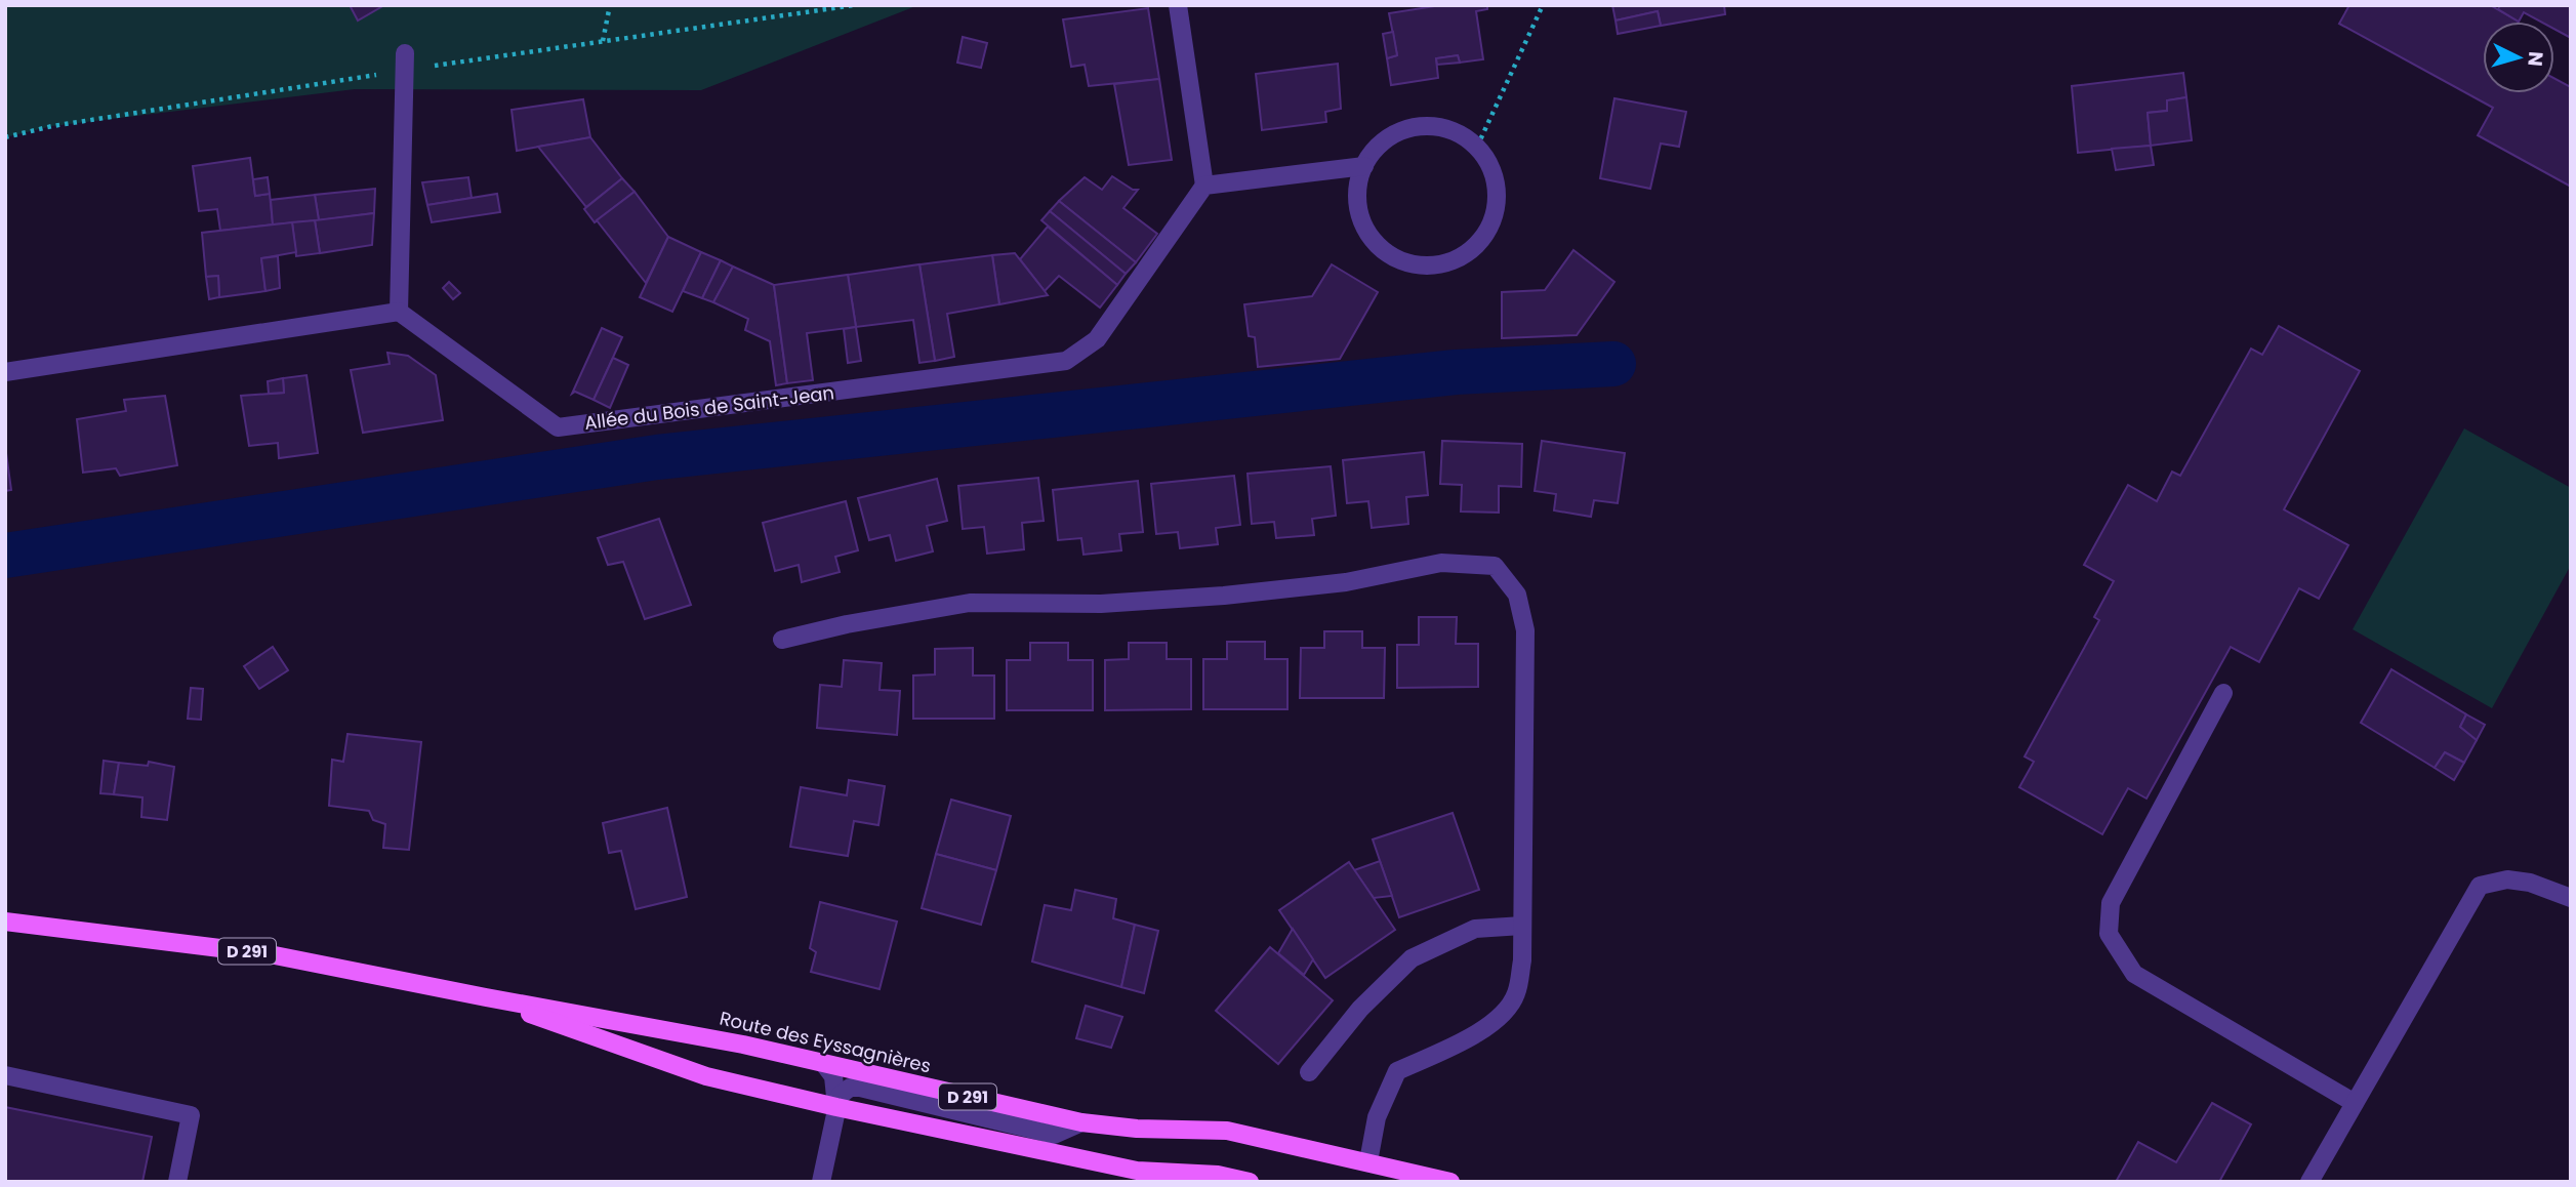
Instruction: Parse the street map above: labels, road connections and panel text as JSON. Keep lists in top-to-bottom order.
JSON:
{
  "streets": {
    "main road": ["D 291", "Route des Eyssagnières"],
    "street": ["Allée du Bois de Saint-Jean"]
  },
  "north": "right"
}
